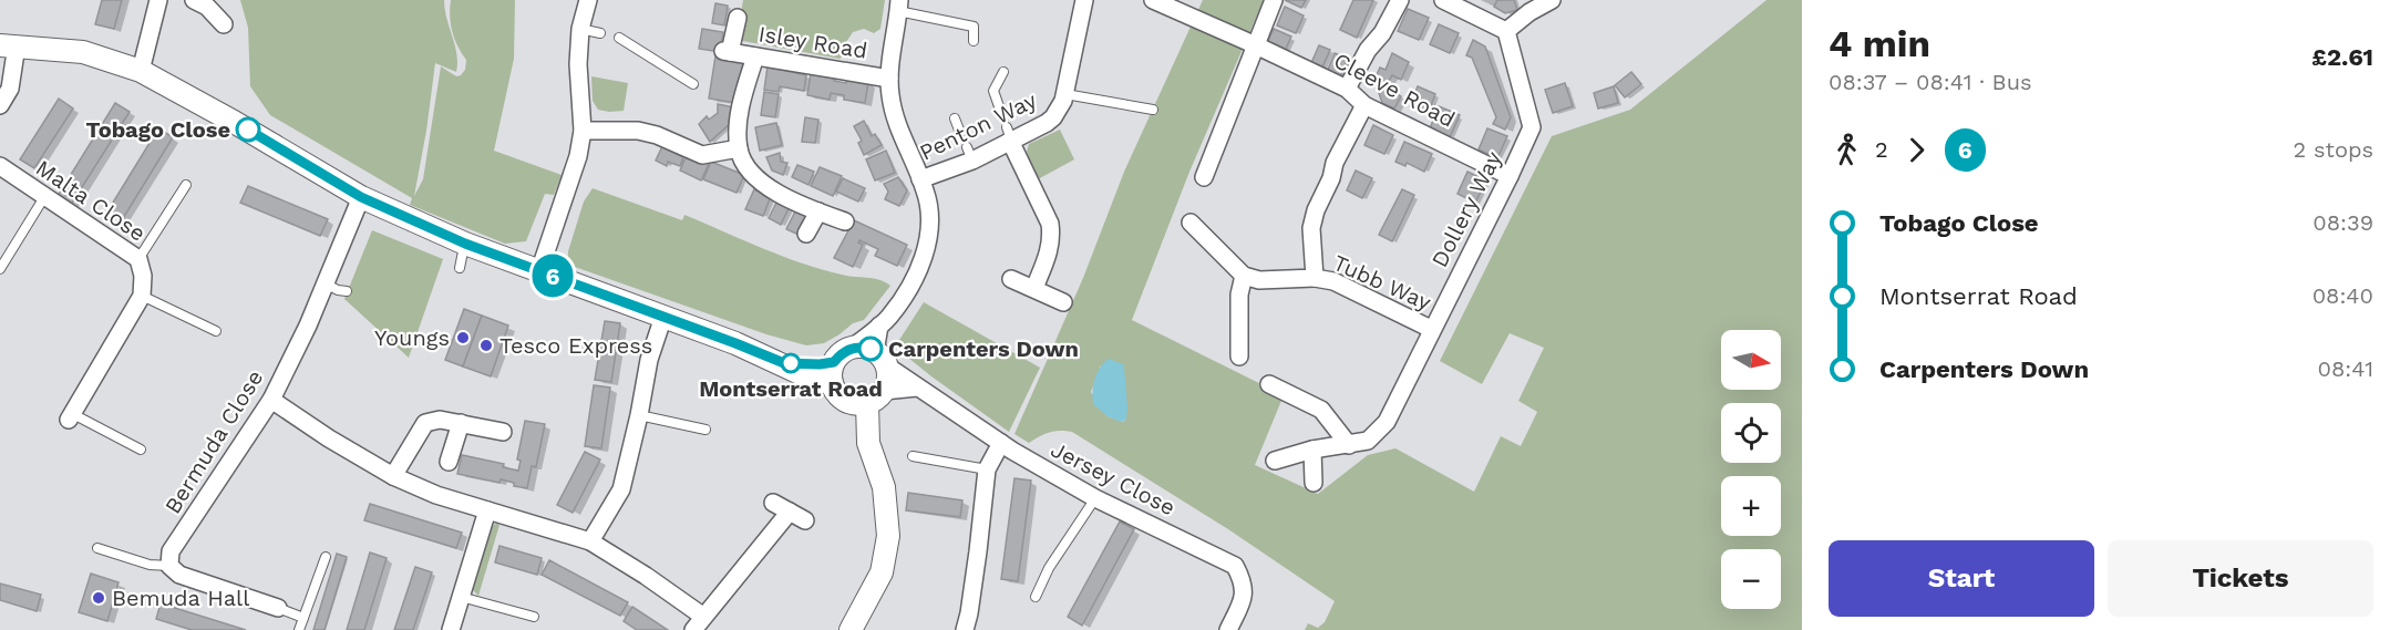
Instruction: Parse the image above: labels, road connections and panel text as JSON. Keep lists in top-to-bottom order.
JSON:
{
  "streets": {
    "street": [
      "Isley Road",
      "Cleeve Road",
      "Penton Way",
      "Malta Close",
      "Dollery Way",
      "Tubb Way",
      "Bermuda Close",
      "Jersey Close"
    ]
  },
  "crossings": [
    ["Cleeve Road", "Dollery Way"],
    ["Cleeve Road", "Tubb Way"],
    ["Dollery Way", "Tubb Way"]
  ],
  "places": [
    "Tobago Close",
    "Youngs",
    "Tesco Express",
    "Carpenters Down",
    "Montserrat Road",
    "Bemuda Hall"
  ],
  "lines": ["bus line 6"],
  "north": "right",
  "page": {
    "on_map": "6",
    "heading": ["4 min", "08:37 – 08:41 · Bus", "£2.61"],
    "legs": ["2", "6", "2 stops"],
    "list": [
      {
        "name": "Tobago Close",
        "value": "08:39"
      },
      {
        "name": "Montserrat Road",
        "value": "08:40"
      },
      {
        "name": "Carpenters Down",
        "value": "08:41"
      }
    ],
    "map_buttons": ["+", "−"],
    "buttons": ["Start", "Tickets"]
  }
}
